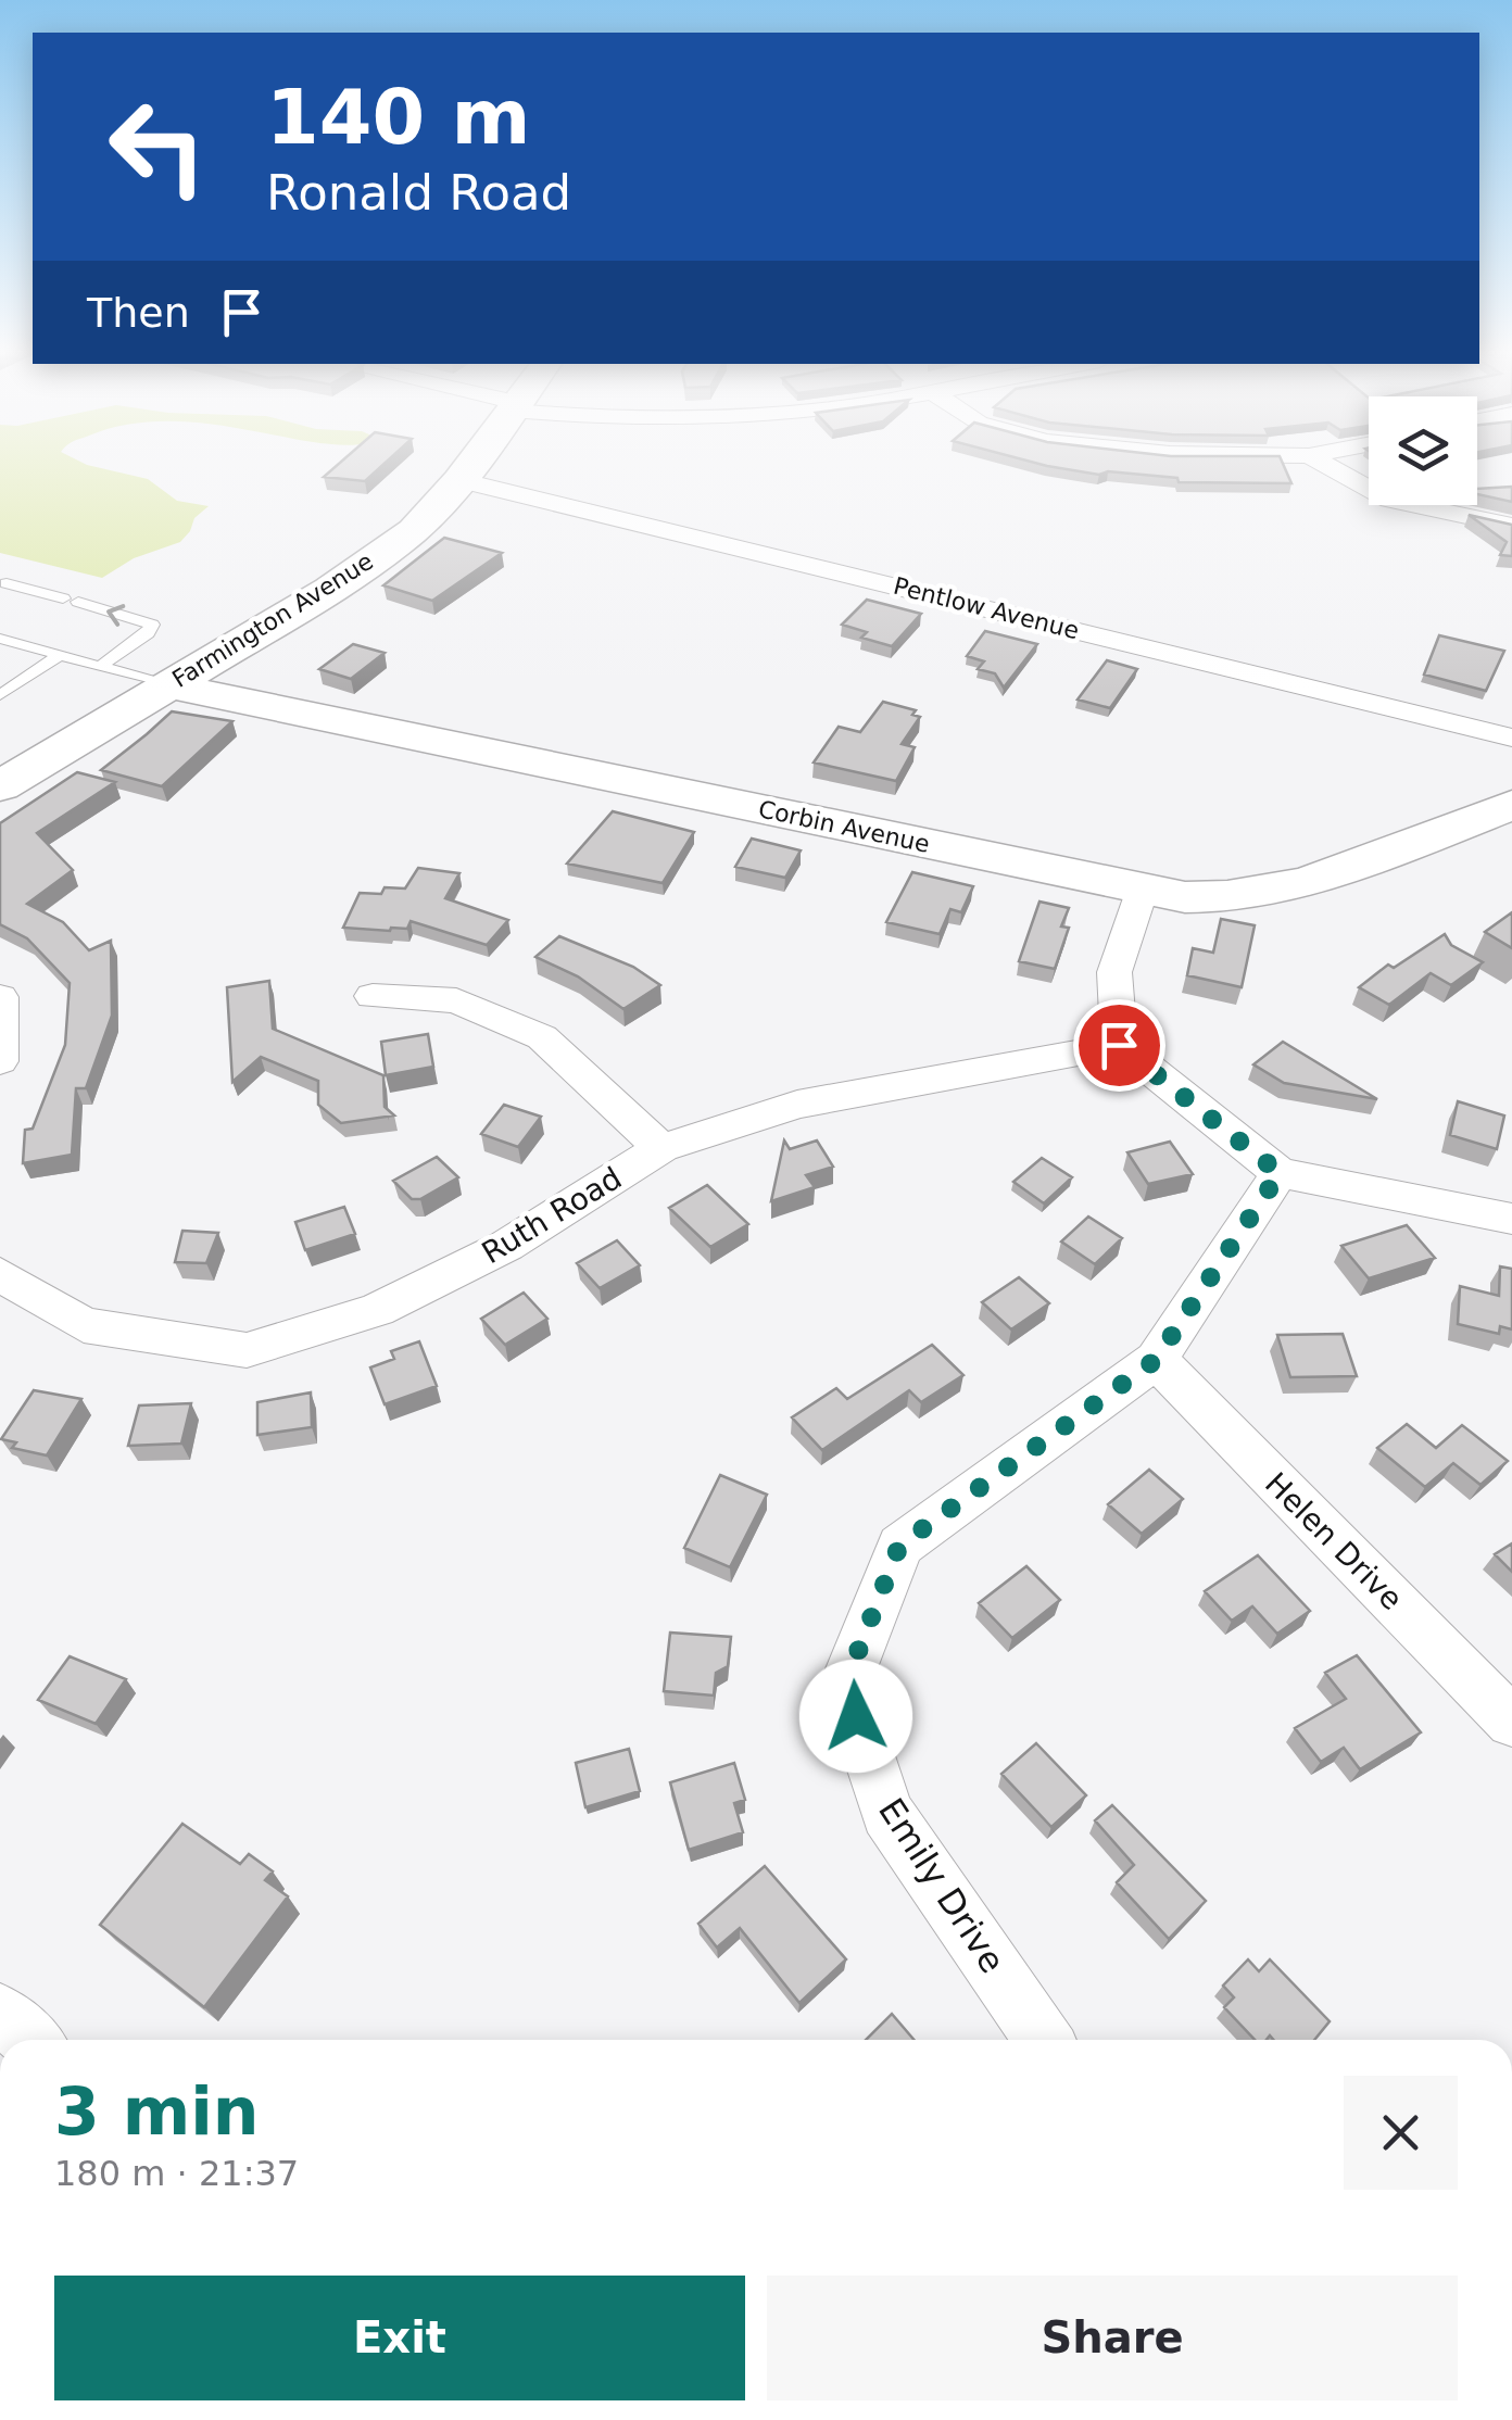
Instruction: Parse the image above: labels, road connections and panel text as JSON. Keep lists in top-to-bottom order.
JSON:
{
  "streets": {
    "main road": ["Farmington Avenue", "Corbin Avenue"],
    "street": [
      "Pentlow Avenue",
      "Ruth Road",
      "Helen Drive",
      "Emily Drive"
    ]
  },
  "crossings": [
    ["Pentlow Avenue", "Farmington Avenue"],
    ["Farmington Avenue", "Corbin Avenue"],
    ["Helen Drive", "Emily Drive"]
  ],
  "page": {
    "turn": ["140 m", "Ronald Road"],
    "then": "Then",
    "heading": ["3 min", "180 m · 21:37"],
    "buttons": ["Exit", "Share"]
  }
}
